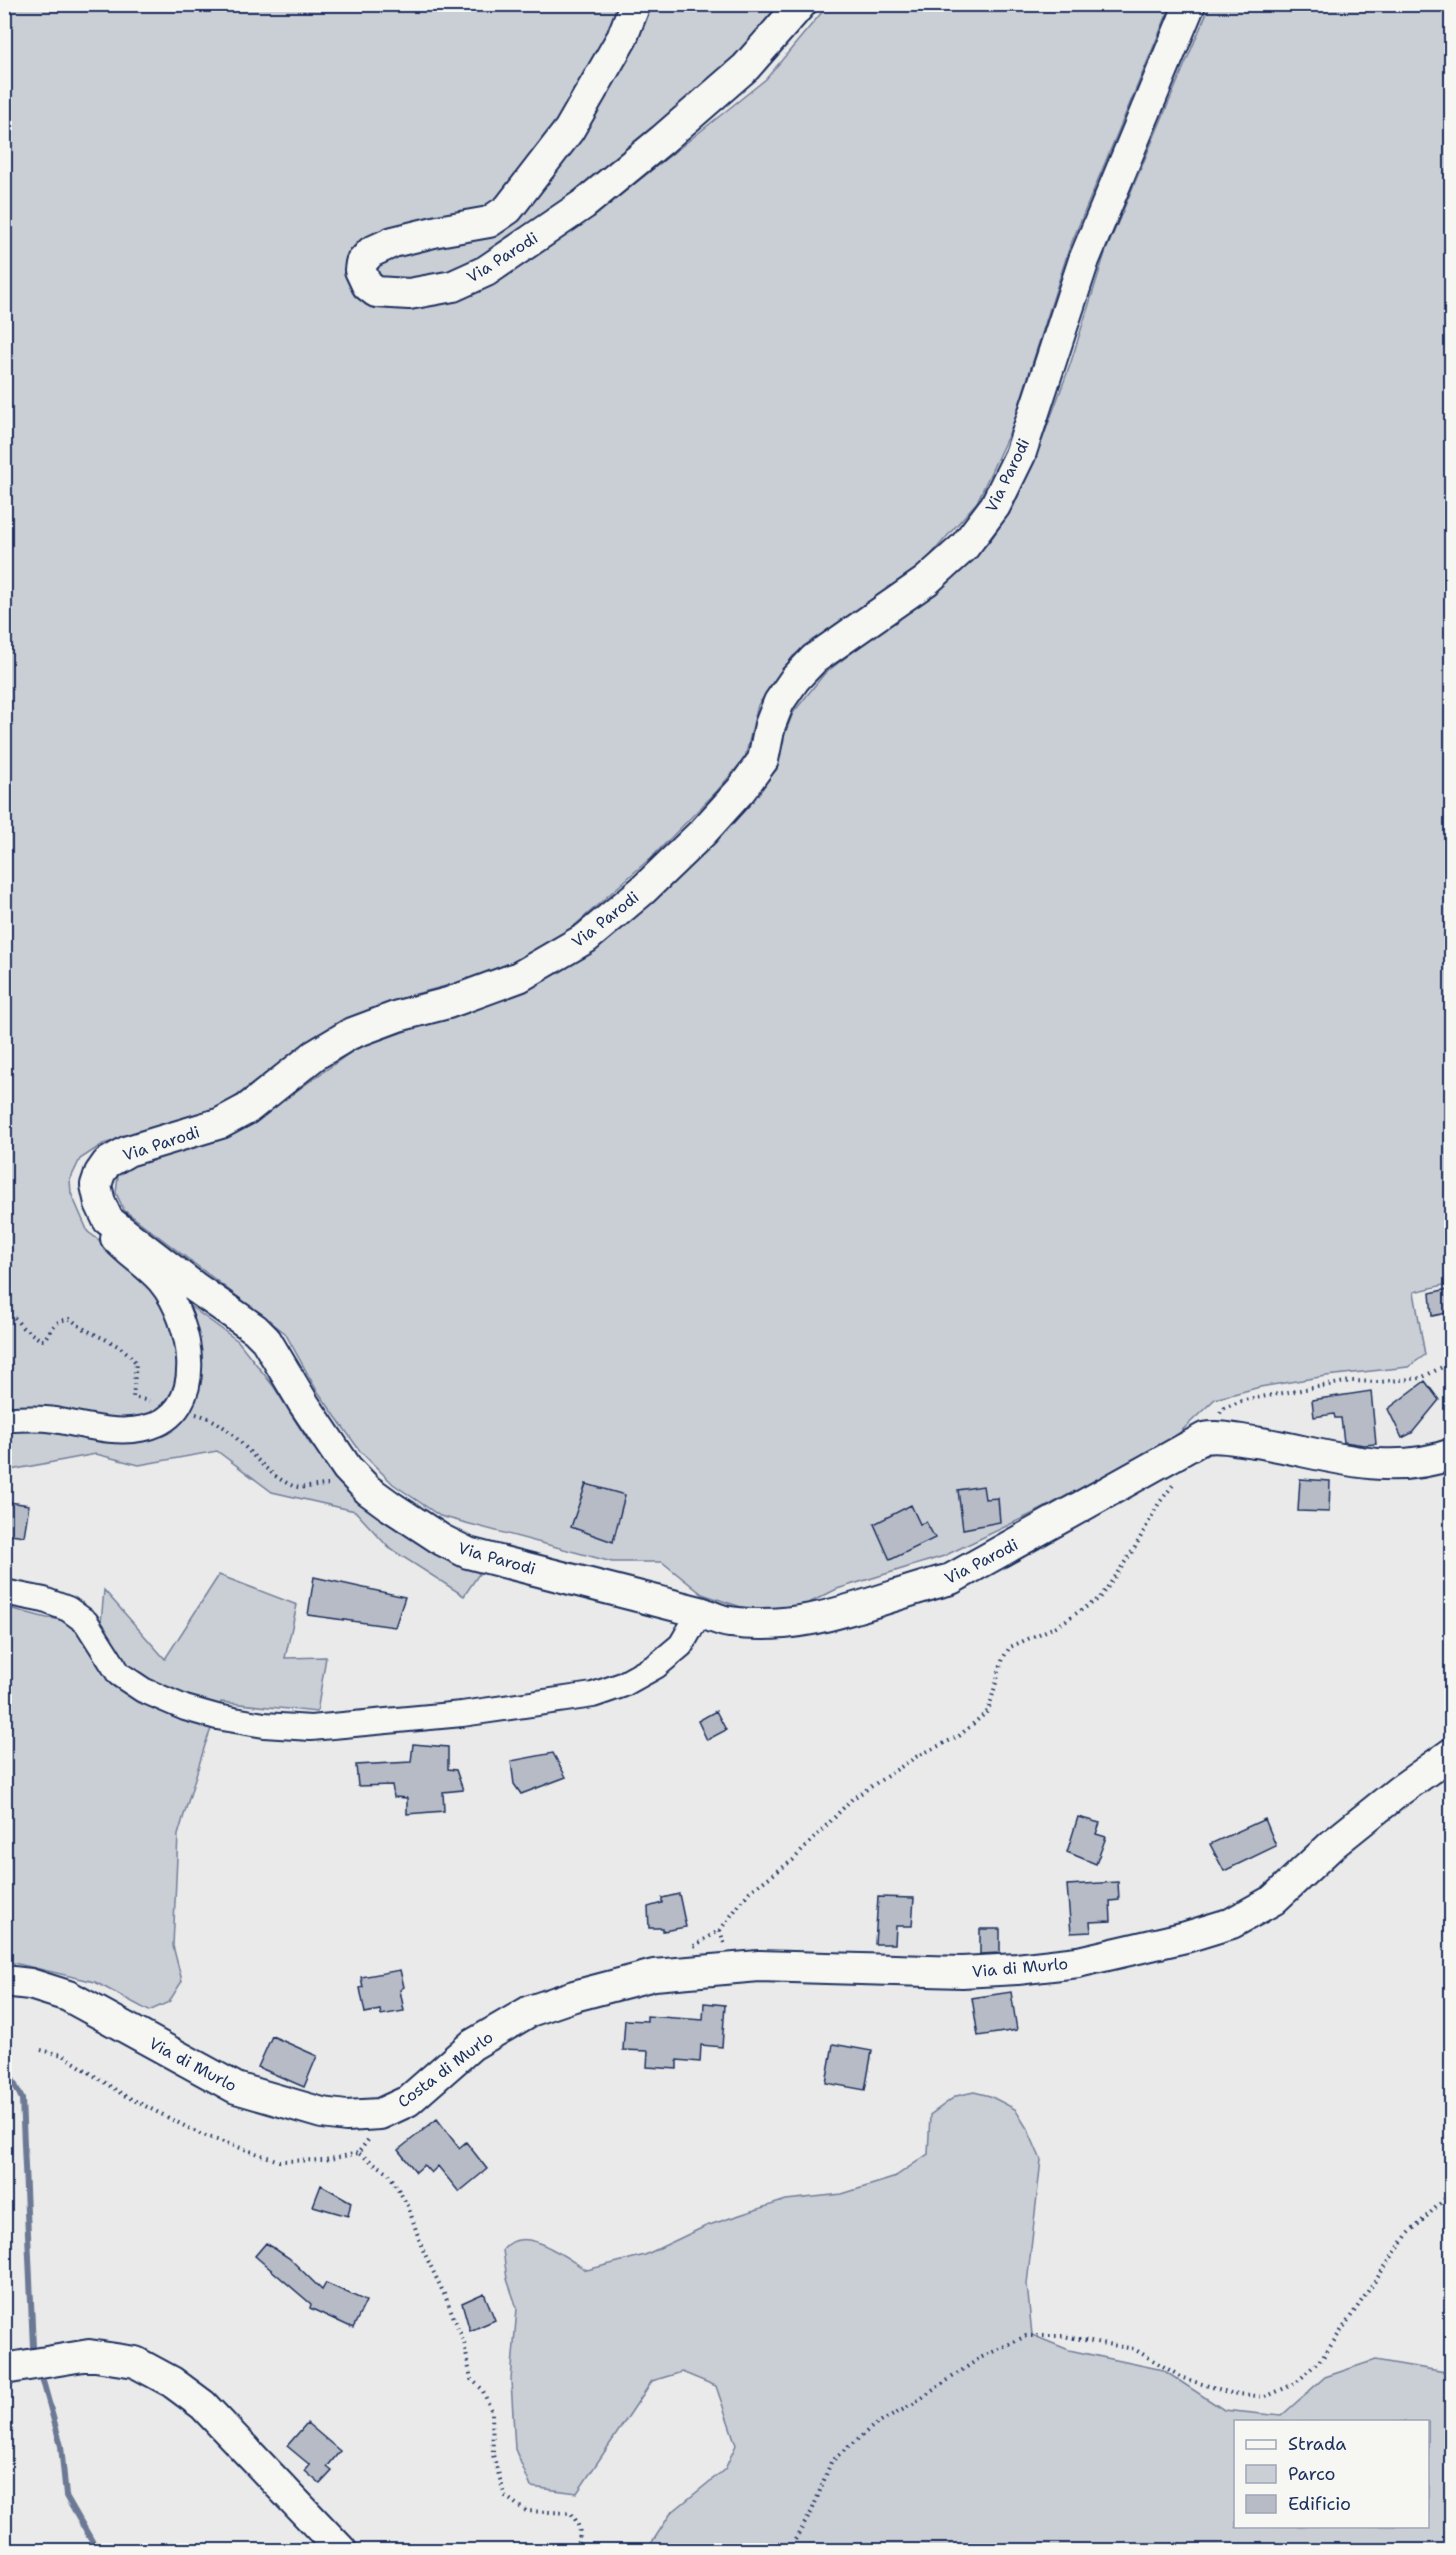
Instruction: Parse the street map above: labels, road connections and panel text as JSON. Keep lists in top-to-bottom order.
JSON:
{
  "streets": {
    "street": ["Via Parodi", "Via di Murlo", "Costa di Murlo"]
  },
  "crossings": [
    ["Via di Murlo", "Costa di Murlo"]
  ],
  "legend": ["Strada", "Parco", "Edificio"]
}
